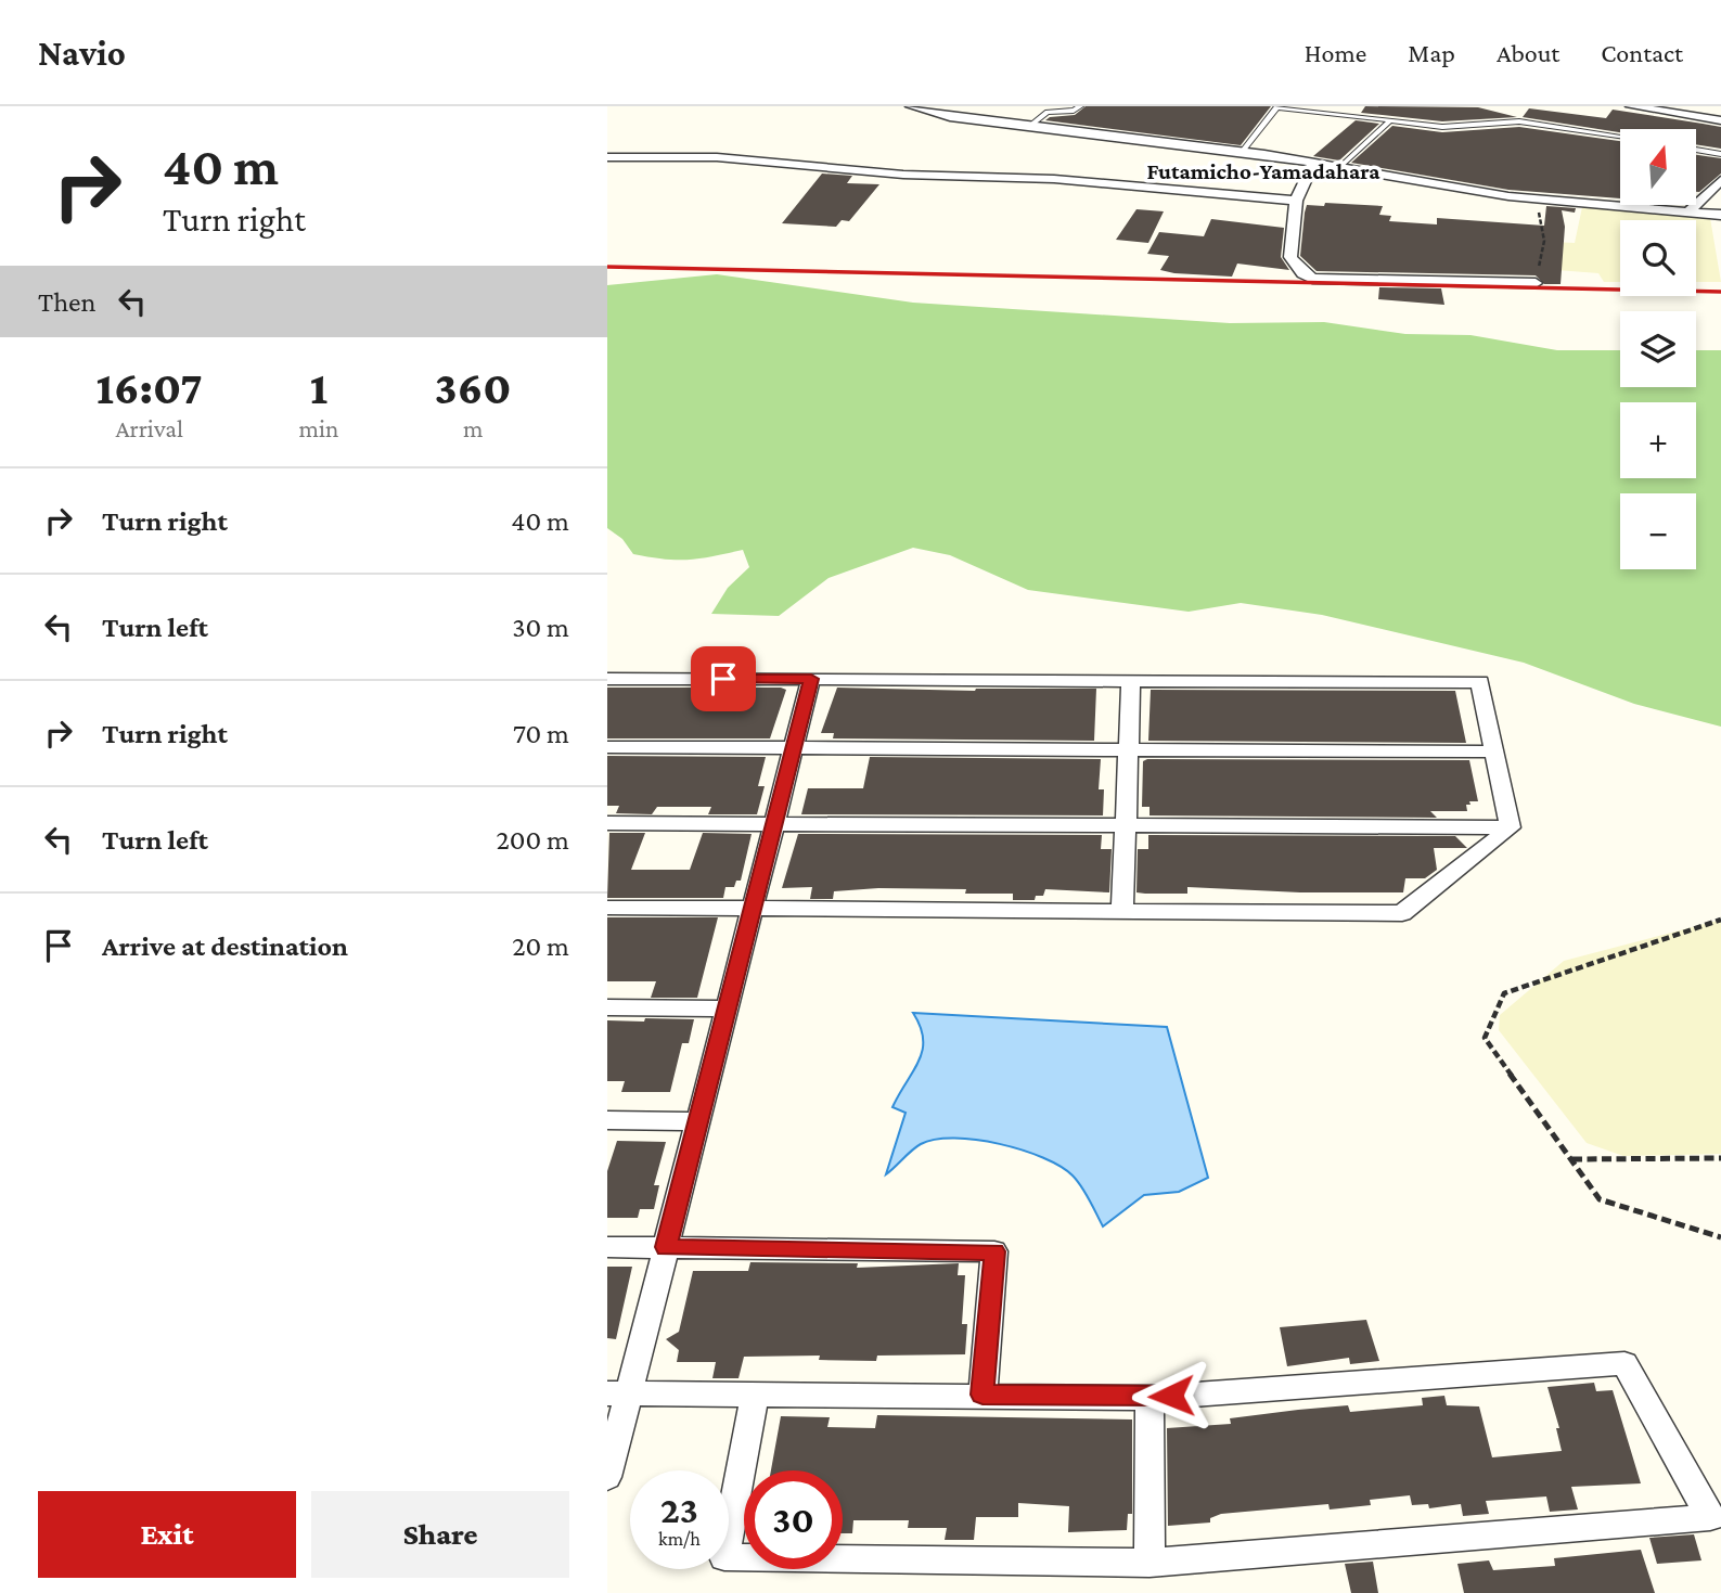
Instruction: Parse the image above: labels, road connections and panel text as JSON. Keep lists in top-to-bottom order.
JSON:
{
  "districts": ["Futamicho-Yamadahara"],
  "north": "top",
  "page": {
    "header": "Navio",
    "nav": [
      "Home",
      "Map",
      "About",
      "Contact"
    ],
    "turn": ["40 m", "Turn right"],
    "map_buttons": ["+", "−"],
    "then": "Then",
    "eta": [
      "16:07",
      "Arrival",
      "1",
      "min",
      "360",
      "m"
    ],
    "list": [
      {
        "name": "Turn right",
        "value": "40 m"
      },
      {
        "name": "Turn left",
        "value": "30 m"
      },
      {
        "name": "Turn right",
        "value": "70 m"
      },
      {
        "name": "Turn left",
        "value": "200 m"
      },
      {
        "name": "Arrive at destination",
        "value": "20 m"
      }
    ],
    "speed": "23 km/h",
    "limit": "30",
    "buttons": ["Exit", "Share"]
  }
}
